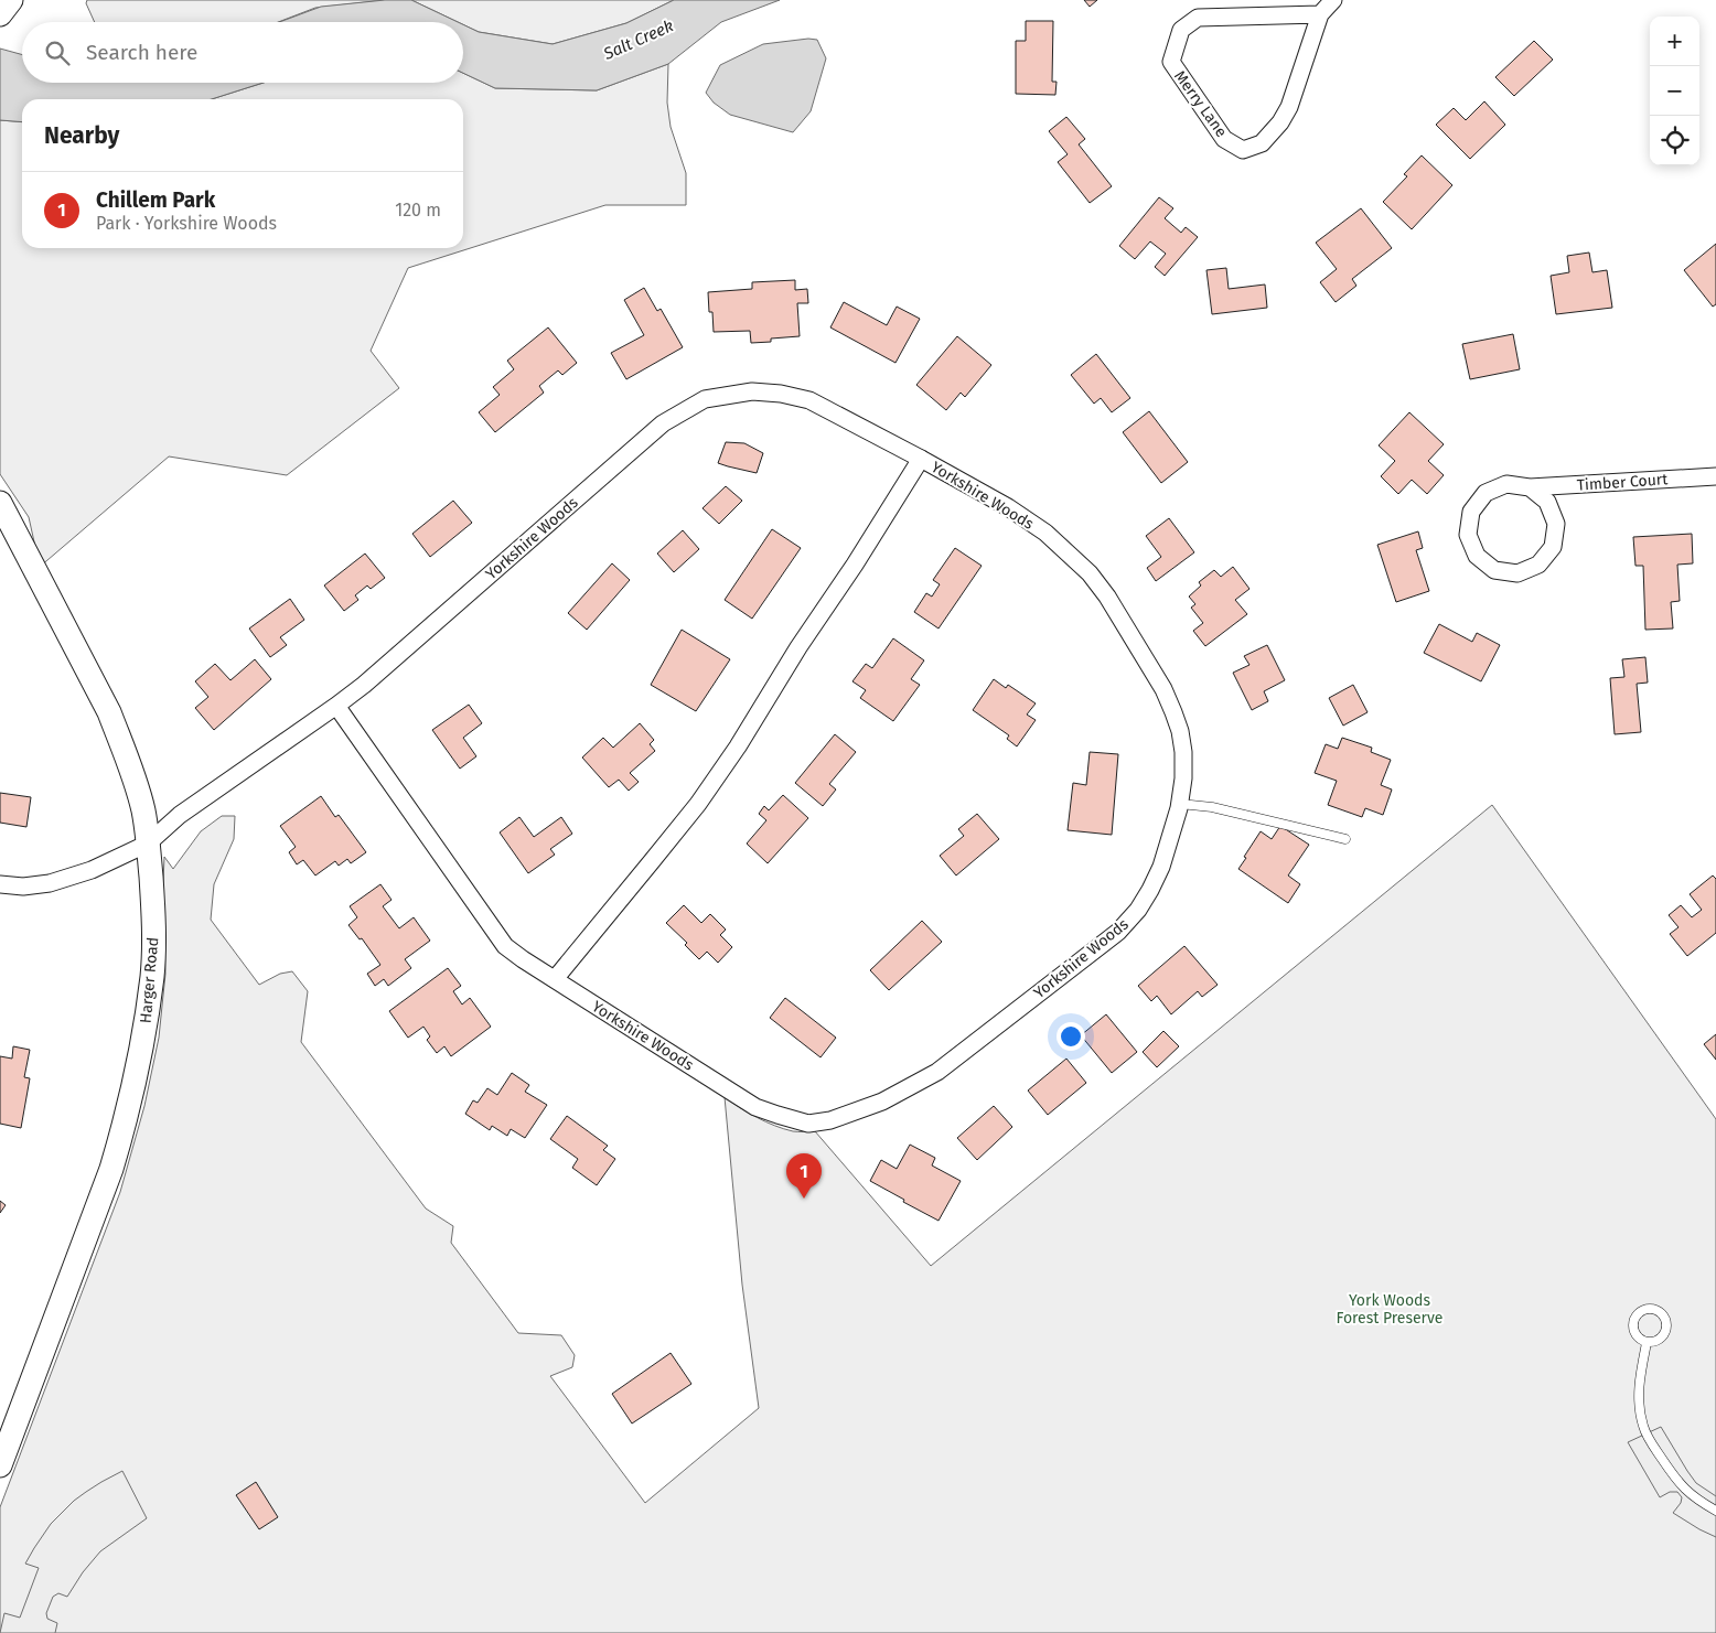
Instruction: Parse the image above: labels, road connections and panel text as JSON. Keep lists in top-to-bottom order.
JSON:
{
  "streets": {
    "street": [
      "Merry Lane",
      "Timber Court",
      "Yorkshire Woods",
      "Harger Road"
    ]
  },
  "crossings": [
    ["Yorkshire Woods", "Harger Road"]
  ],
  "water": ["Salt Creek"],
  "parks": ["York Woods Forest Preserve"],
  "page": {
    "map_buttons": ["+", "−"],
    "search": "Search here",
    "heading": "Nearby",
    "list": [
      {
        "mark": "1",
        "name": "Chillem Park",
        "note": "Park · Yorkshire Woods",
        "value": "120 m"
      }
    ],
    "pins": "1"
  }
}
